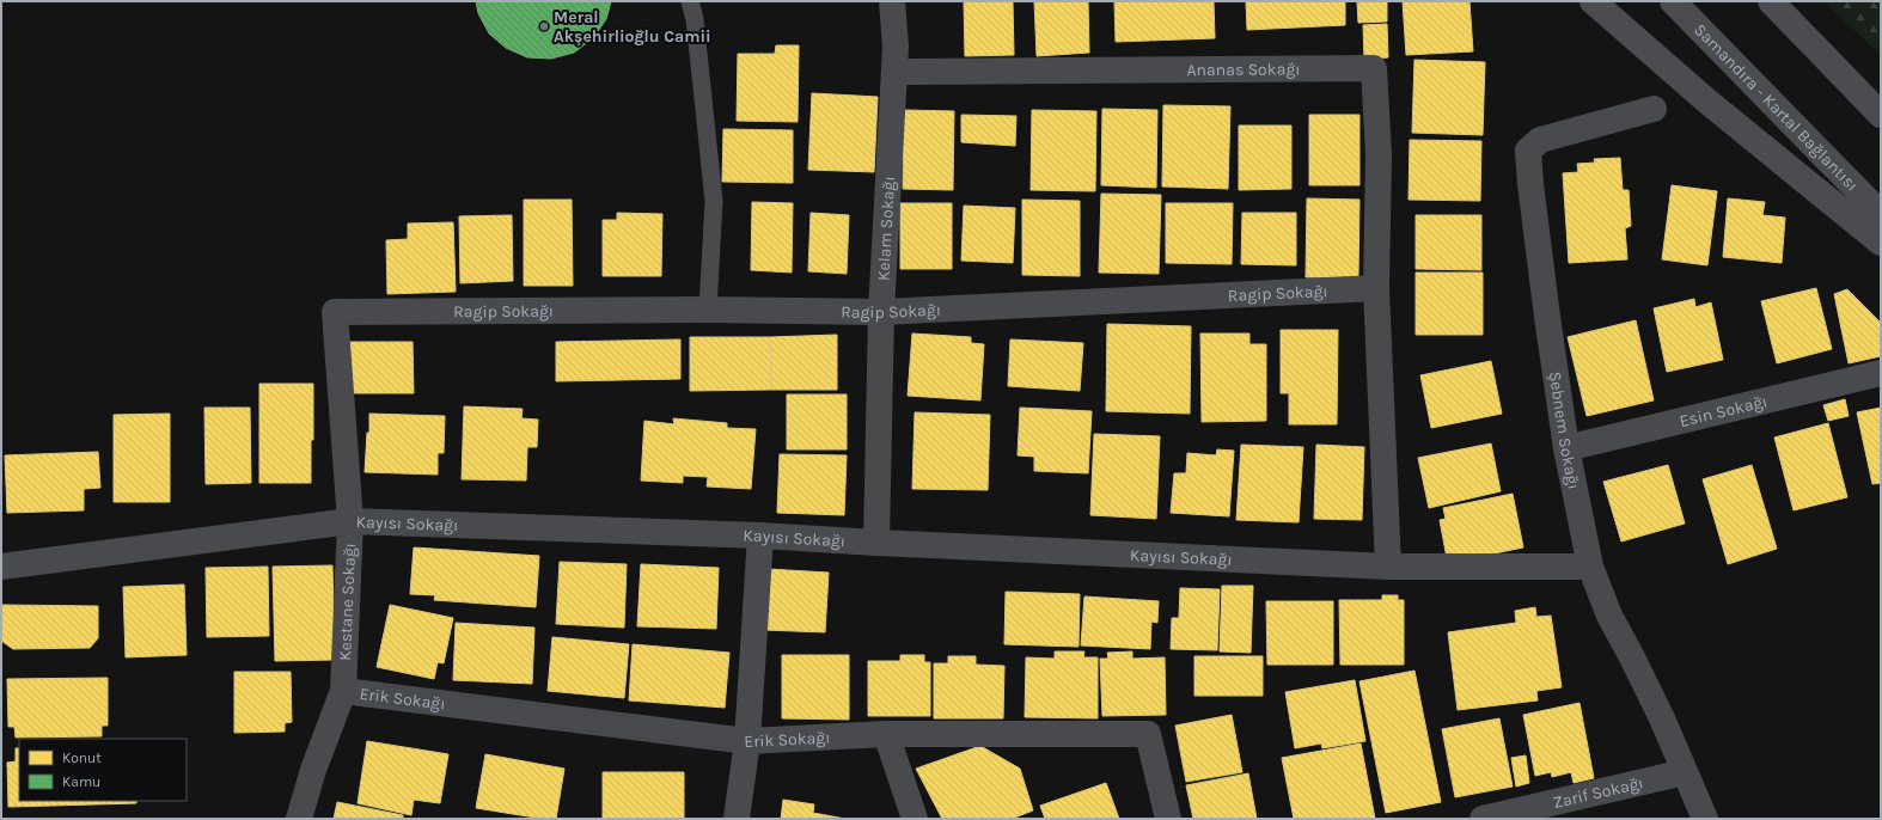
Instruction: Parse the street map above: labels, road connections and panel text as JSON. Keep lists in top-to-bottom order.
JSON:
{
  "streets": {
    "highway": ["Samandıra - Kartal Bağlantısı"],
    "street": [
      "Ananas Sokağı",
      "Kelam Sokağı",
      "Ragip Sokağı",
      "Esin Sokağı",
      "Şebnem Sokağı",
      "Kayısı Sokağı",
      "Kestane Sokağı",
      "Erik Sokağı",
      "Zarif Sokağı"
    ]
  },
  "crossings": [
    ["Ananas Sokağı", "Kelam Sokağı"],
    ["Ananas Sokağı", "Ragip Sokağı"],
    ["Kelam Sokağı", "Ragip Sokağı"],
    ["Kelam Sokağı", "Kayısı Sokağı"],
    ["Ragip Sokağı", "Kayısı Sokağı"],
    ["Ragip Sokağı", "Kestane Sokağı"],
    ["Esin Sokağı", "Şebnem Sokağı"],
    ["Şebnem Sokağı", "Kayısı Sokağı"],
    ["Şebnem Sokağı", "Zarif Sokağı"],
    ["Kayısı Sokağı", "Kestane Sokağı"],
    ["Kestane Sokağı", "Erik Sokağı"]
  ],
  "places": ["Meral Akşehirlioğlu Camii"],
  "legend": ["Konut", "Kamu"]
}
